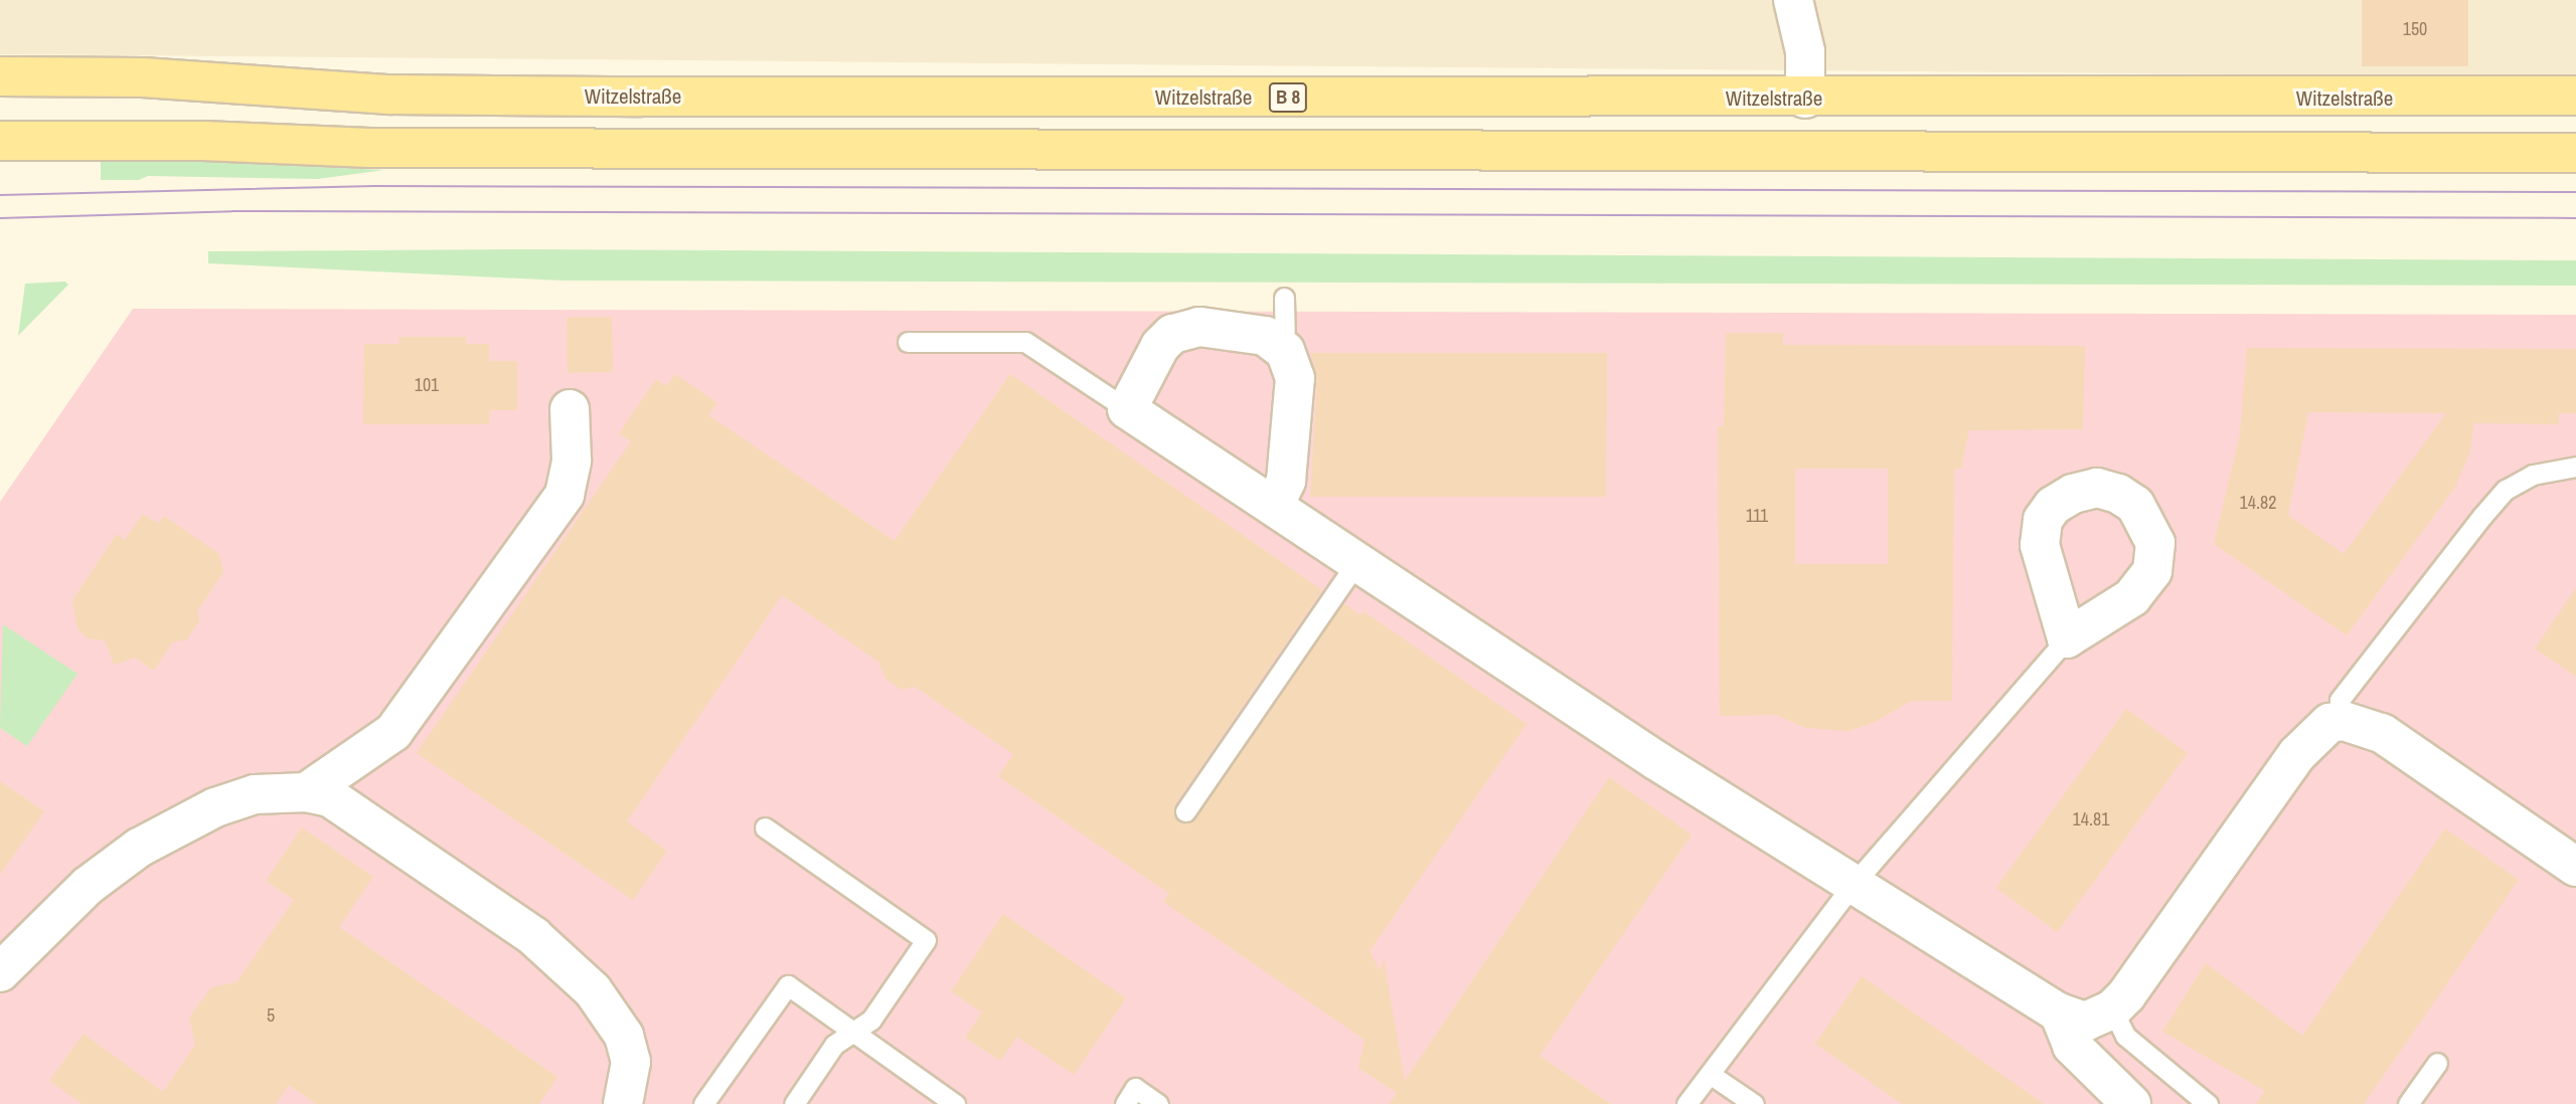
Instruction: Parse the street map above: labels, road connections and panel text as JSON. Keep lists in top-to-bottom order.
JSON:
{
  "streets": {
    "main road": ["Witzelstraße", "B 8"]
  },
  "house_numbers": [
    "150",
    "101",
    "14.82",
    "111",
    "14.81",
    "5"
  ]
}
